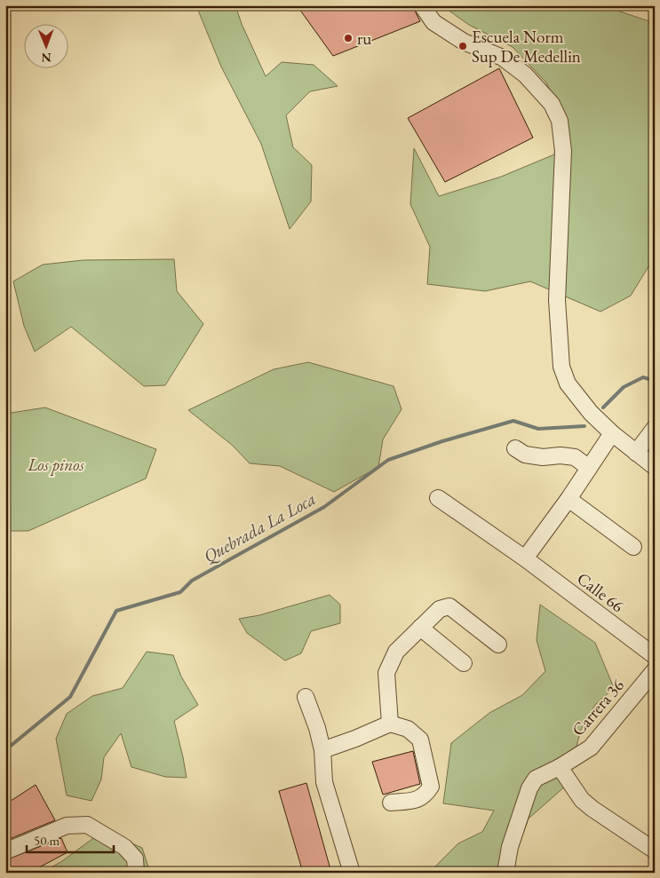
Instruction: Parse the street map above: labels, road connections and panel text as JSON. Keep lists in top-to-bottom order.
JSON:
{
  "streets": {
    "street": ["Calle 66", "Carrera 36"]
  },
  "water": ["Quebrada La Loca"],
  "parks": ["Los pinos"],
  "places": ["ru", "Escuela Norm Sup De Medellin"],
  "scale_bar": "50 m",
  "north": "bottom"
}
